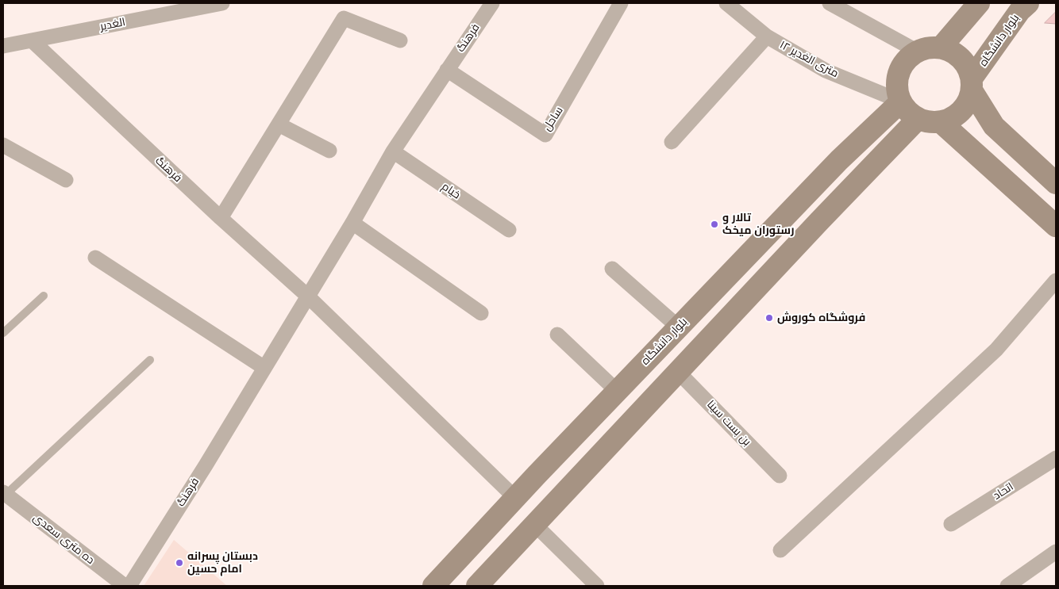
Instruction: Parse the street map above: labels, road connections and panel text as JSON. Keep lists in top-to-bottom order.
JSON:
{
  "streets": {
    "main road": ["بلوار دانشگاه"],
    "street": [
      "الغدیر",
      "فرهنگ",
      "۱۲ متری الغدیر",
      "ساحل",
      "خیام",
      "بن بست سینا",
      "اتحاد",
      "ده متری سعدی"
    ]
  },
  "crossings": [
    ["الغدیر", "فرهنگ"],
    ["فرهنگ", "بلوار دانشگاه"],
    ["فرهنگ", "ساحل"],
    ["فرهنگ", "خیام"],
    ["بلوار دانشگاه", "۱۲ متری الغدیر"]
  ],
  "places": ["تالار و رستوران میخک", "فروشگاه کوروش", "دبستان پسرانه امام حسین"]
}
